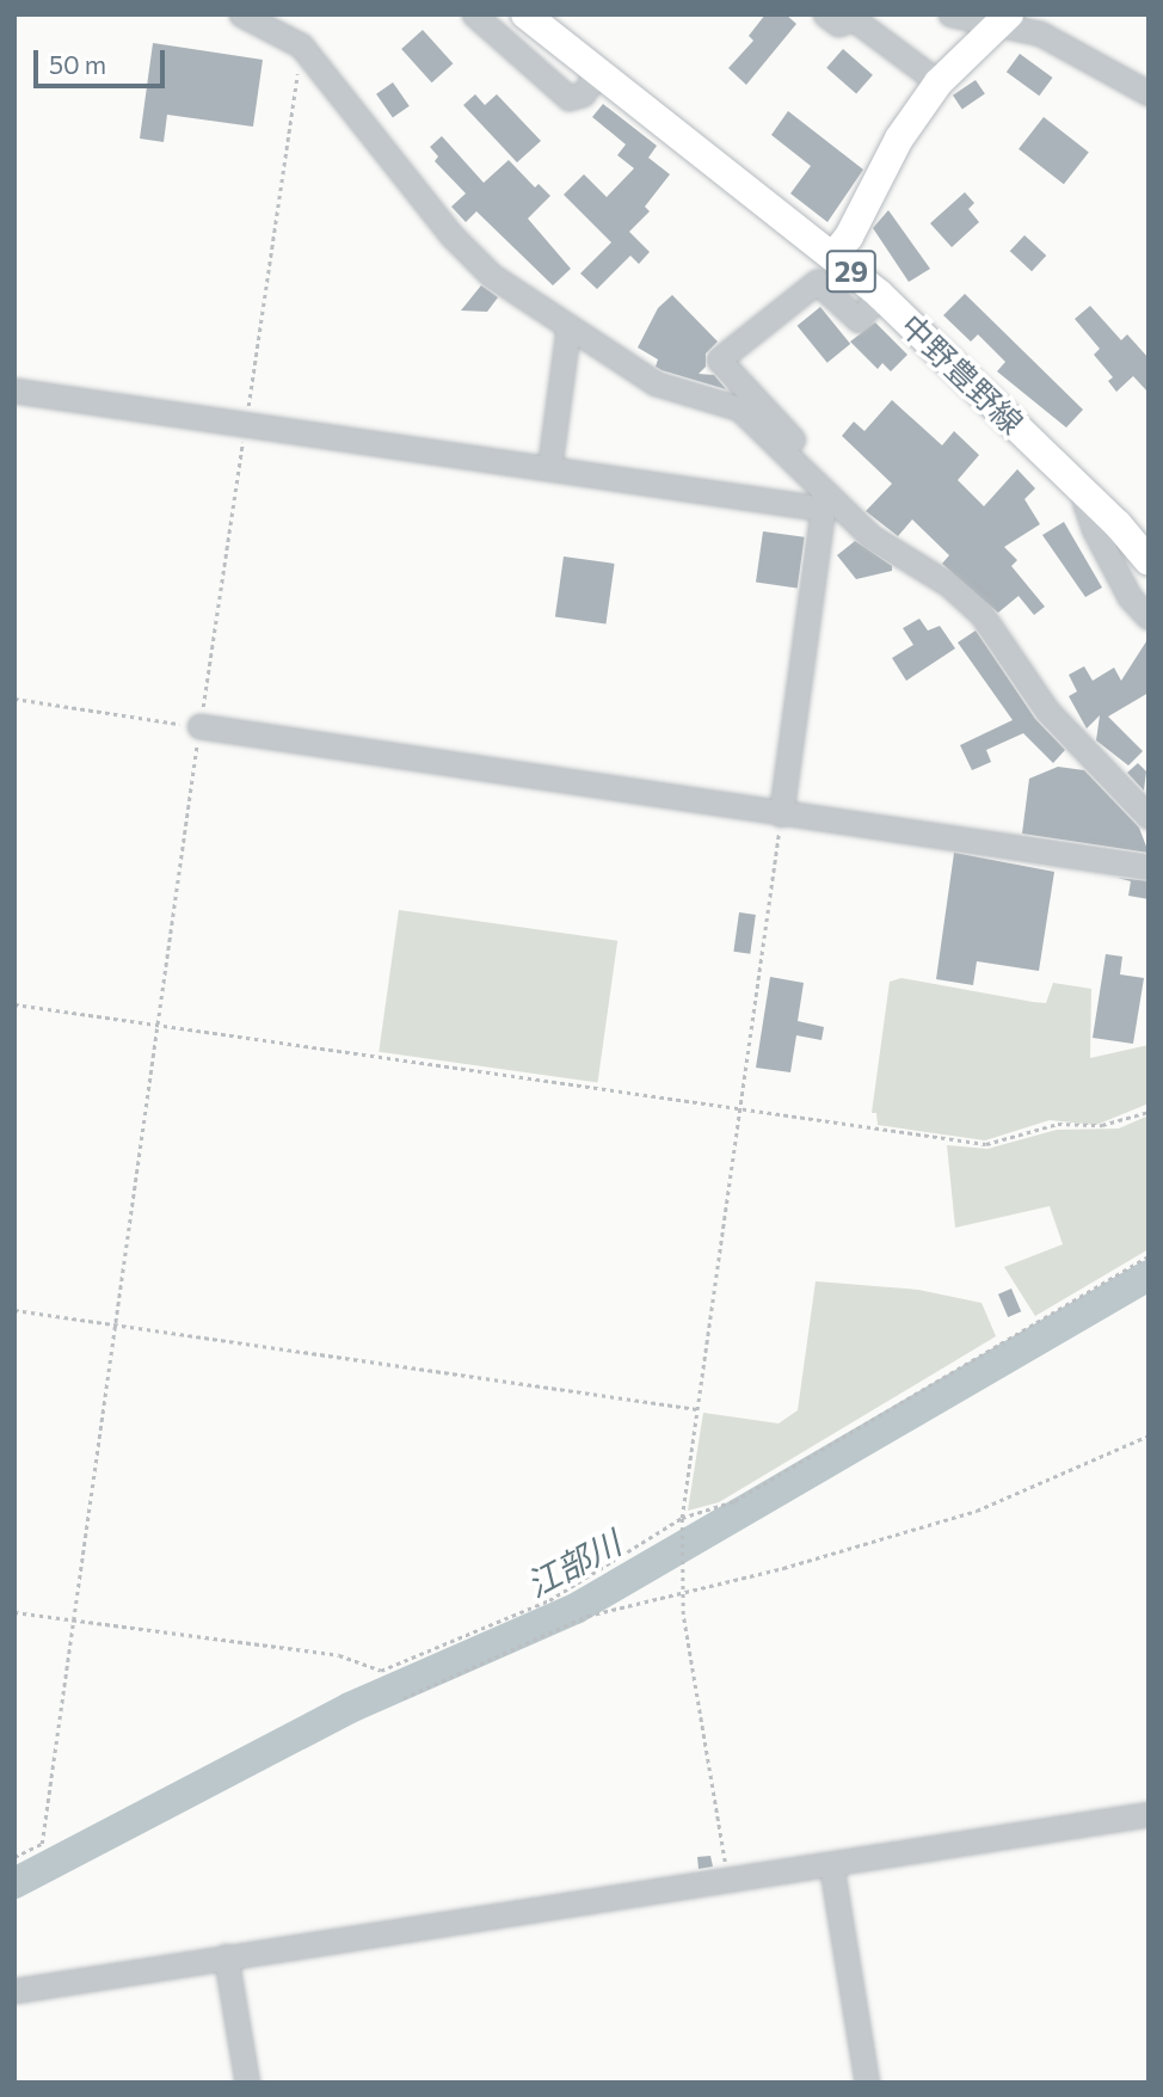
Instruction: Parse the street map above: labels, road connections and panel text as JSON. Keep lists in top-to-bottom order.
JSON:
{
  "streets": {
    "main road": ["29", "中野豊野線"]
  },
  "water": ["江部川"],
  "scale_bar": "50 m"
}
